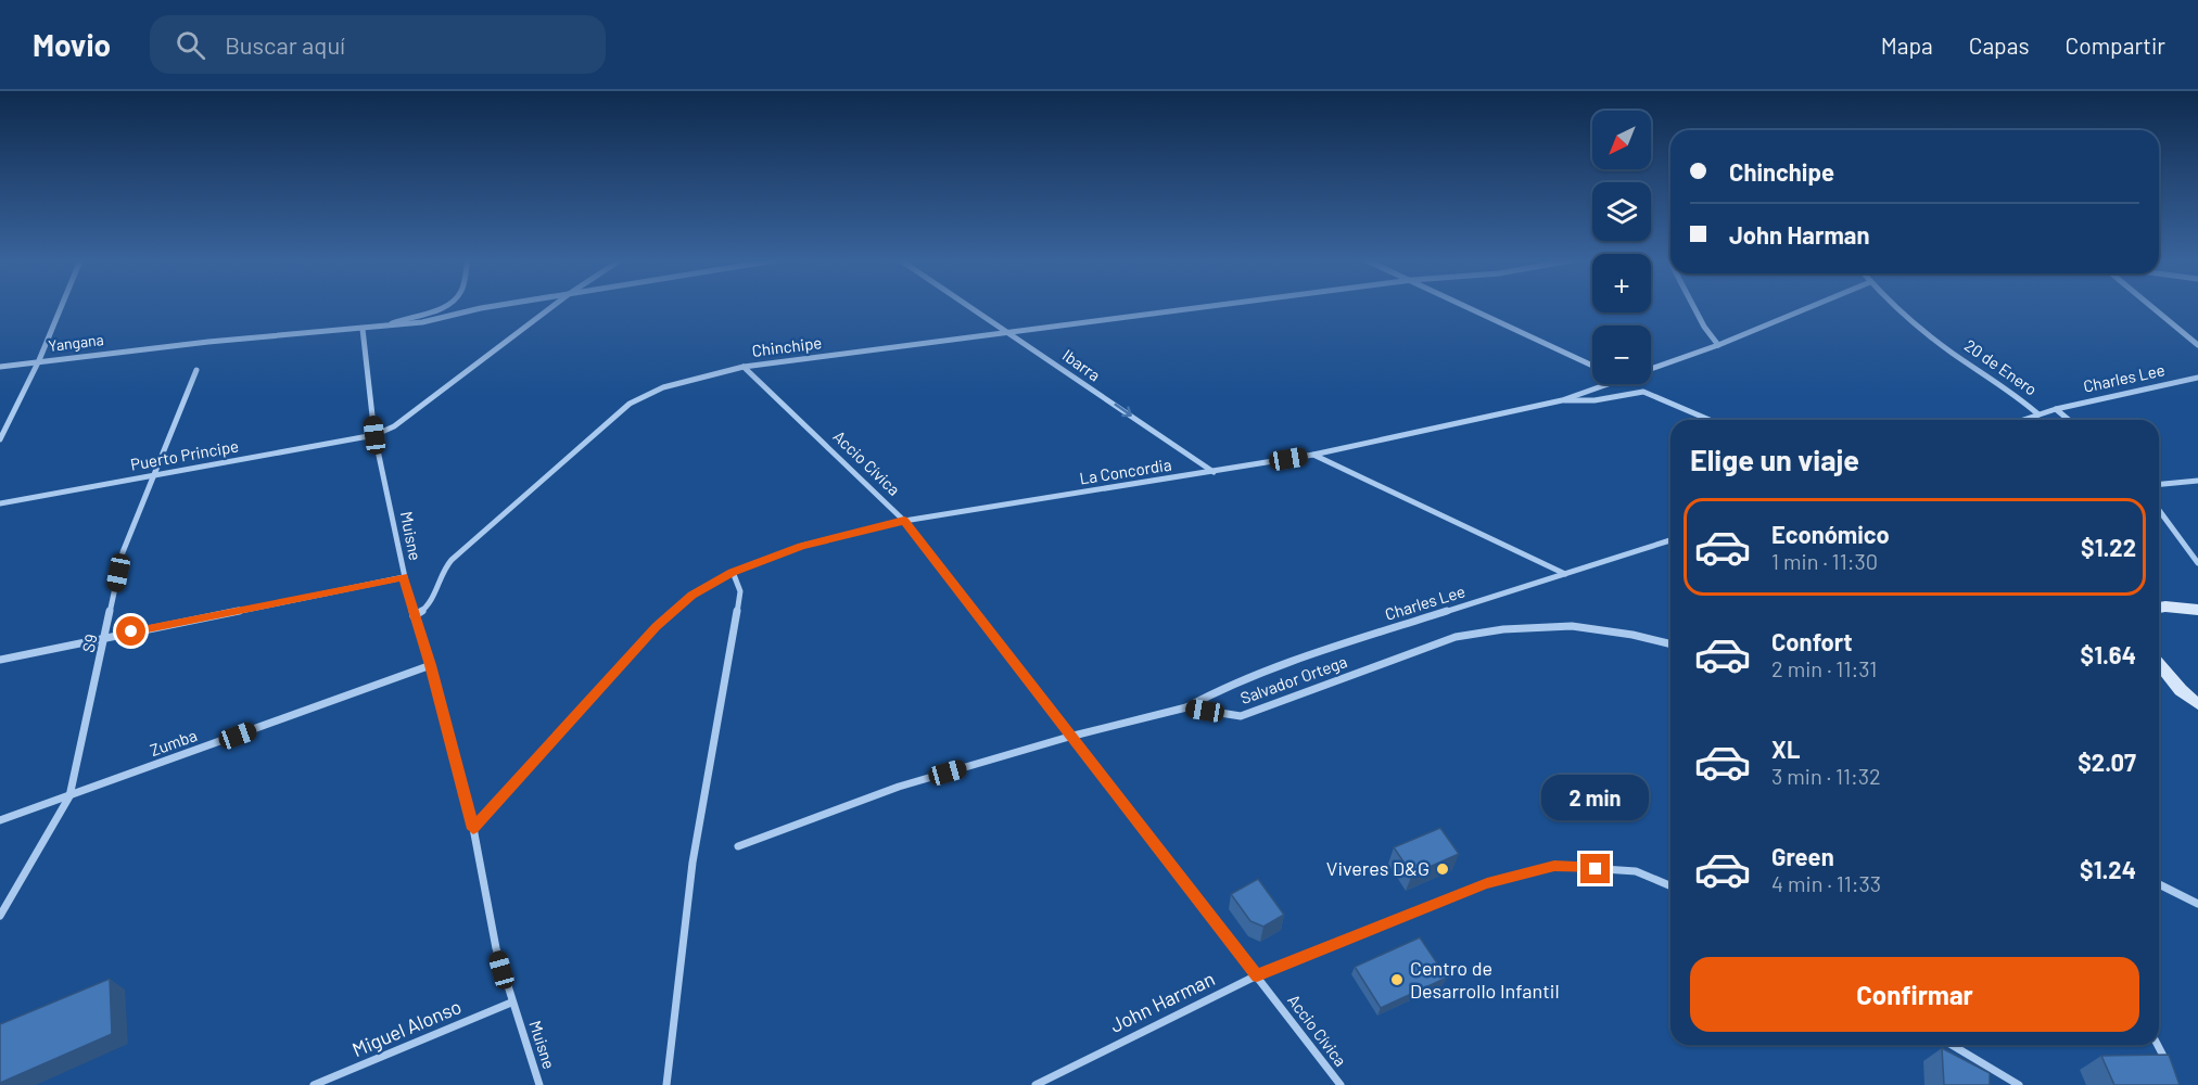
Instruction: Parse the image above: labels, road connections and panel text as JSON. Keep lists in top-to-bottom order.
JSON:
{
  "streets": {
    "street": [
      "Yangana",
      "Chinchipe",
      "Ibarra",
      "20 de Enero",
      "Charles Lee",
      "Puerto Principe",
      "Accio Cívica",
      "La Concordia",
      "Muisne",
      "S9",
      "Salvador Ortega",
      "Zumba",
      "John Harman",
      "Miguel Alonso"
    ]
  },
  "crossings": [
    ["Yangana", "Muisne"],
    ["Chinchipe", "Ibarra"],
    ["Chinchipe", "Accio Cívica"],
    ["Chinchipe", "Muisne"],
    ["Ibarra", "La Concordia"],
    ["20 de Enero", "Charles Lee"],
    ["Charles Lee", "Salvador Ortega"],
    ["Puerto Principe", "Muisne"],
    ["Puerto Principe", "S9"],
    ["Accio Cívica", "La Concordia"],
    ["Accio Cívica", "Salvador Ortega"],
    ["Accio Cívica", "John Harman"],
    ["La Concordia", "Muisne"],
    ["Muisne", "Zumba"],
    ["Muisne", "Miguel Alonso"],
    ["S9", "Zumba"]
  ],
  "one_way": ["Ibarra"],
  "places": ["Viveres D&G", "Centro de Desarrollo Infantil"],
  "north": "bottom left",
  "page": {
    "header": "Movio",
    "search": "Buscar aquí",
    "nav": ["Mapa", "Capas", "Compartir"],
    "map_buttons": ["+", "−"],
    "banner": ["Chinchipe", "John Harman"],
    "heading": "Elige un viaje",
    "list": [
      {
        "name": "Económico",
        "note": "1 min · 11:30",
        "value": "$1.22"
      },
      {
        "name": "Confort",
        "note": "2 min · 11:31",
        "value": "$1.64"
      },
      {
        "name": "XL",
        "note": "3 min · 11:32",
        "value": "$2.07"
      },
      {
        "name": "Green",
        "note": "4 min · 11:33",
        "value": "$1.24"
      }
    ],
    "bubble": "2 min",
    "buttons": "Confirmar"
  }
}
